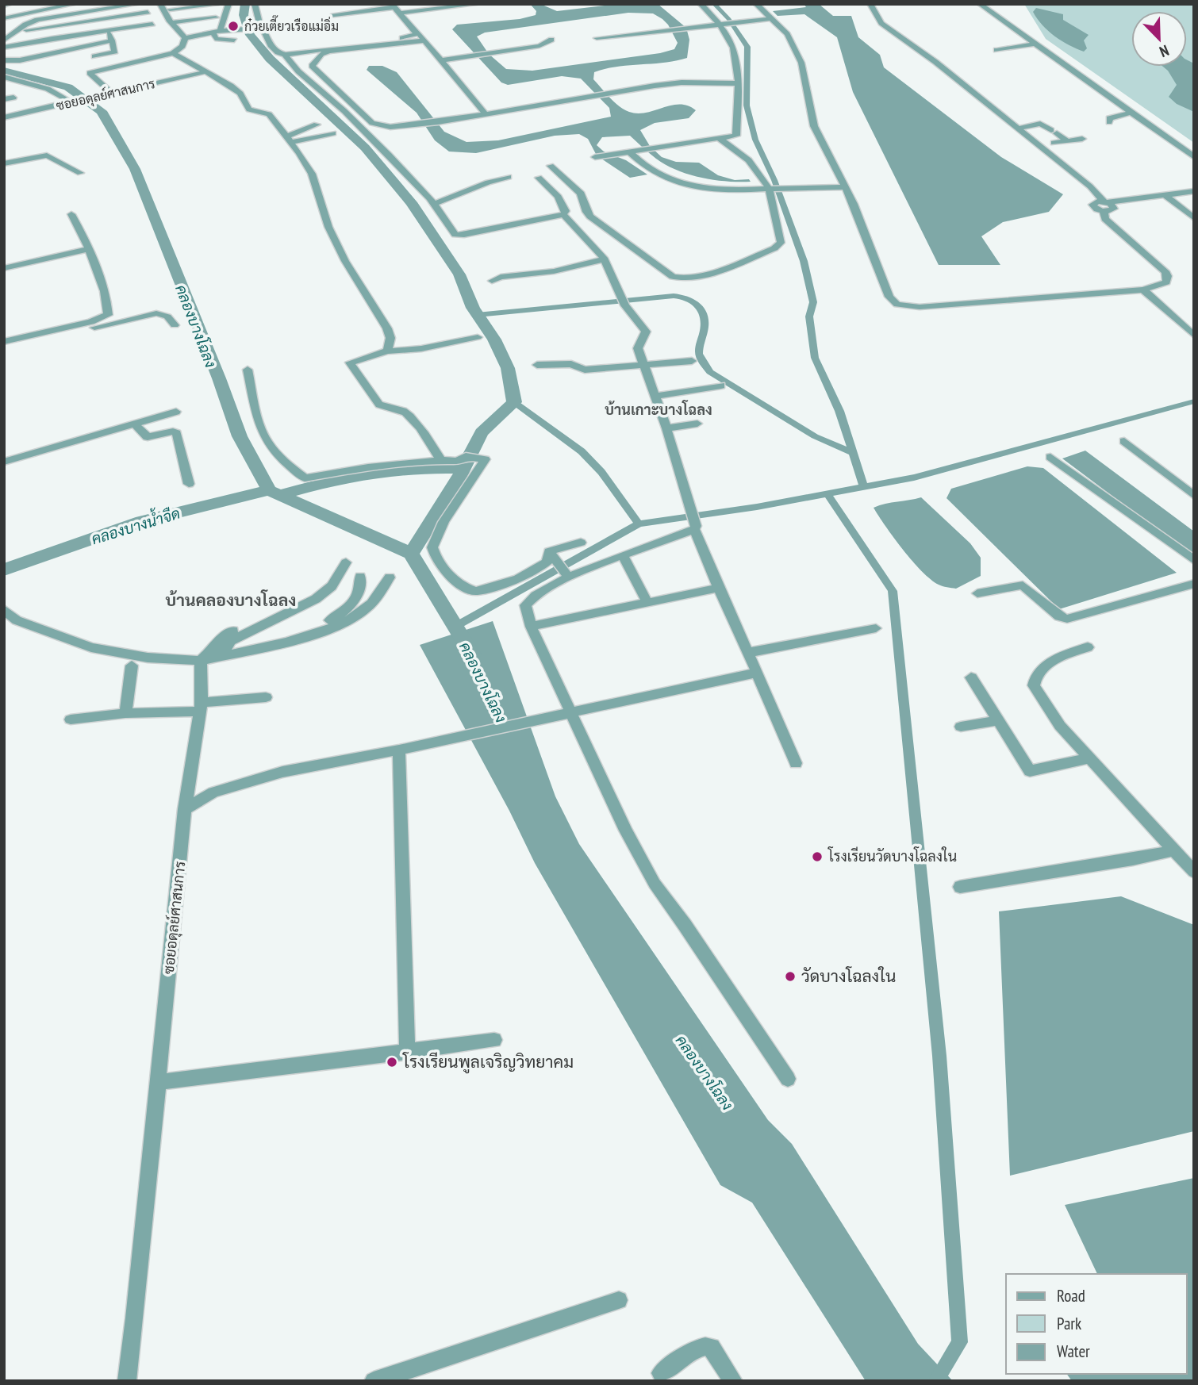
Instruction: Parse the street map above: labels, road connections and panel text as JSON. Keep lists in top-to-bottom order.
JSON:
{
  "streets": {
    "street": ["ซอยอดุลย์ศาสนการ"]
  },
  "districts": ["บ้านเกาะบางโฉลง", "บ้านคลองบางโฉลง"],
  "water": ["คลองบางโฉลง", "คลองบางน้ำจืด"],
  "places": [
    "ก๋วยเตี๊ยวเรือแม่อิ่ม",
    "โรงเรียนวัดบางโฉลงใน",
    "วัดบางโฉลงใน",
    "โรงเรียนพูลเจริญวิทยาคม"
  ],
  "legend": ["Road", "Park", "Water"],
  "north": "bottom right"
}
